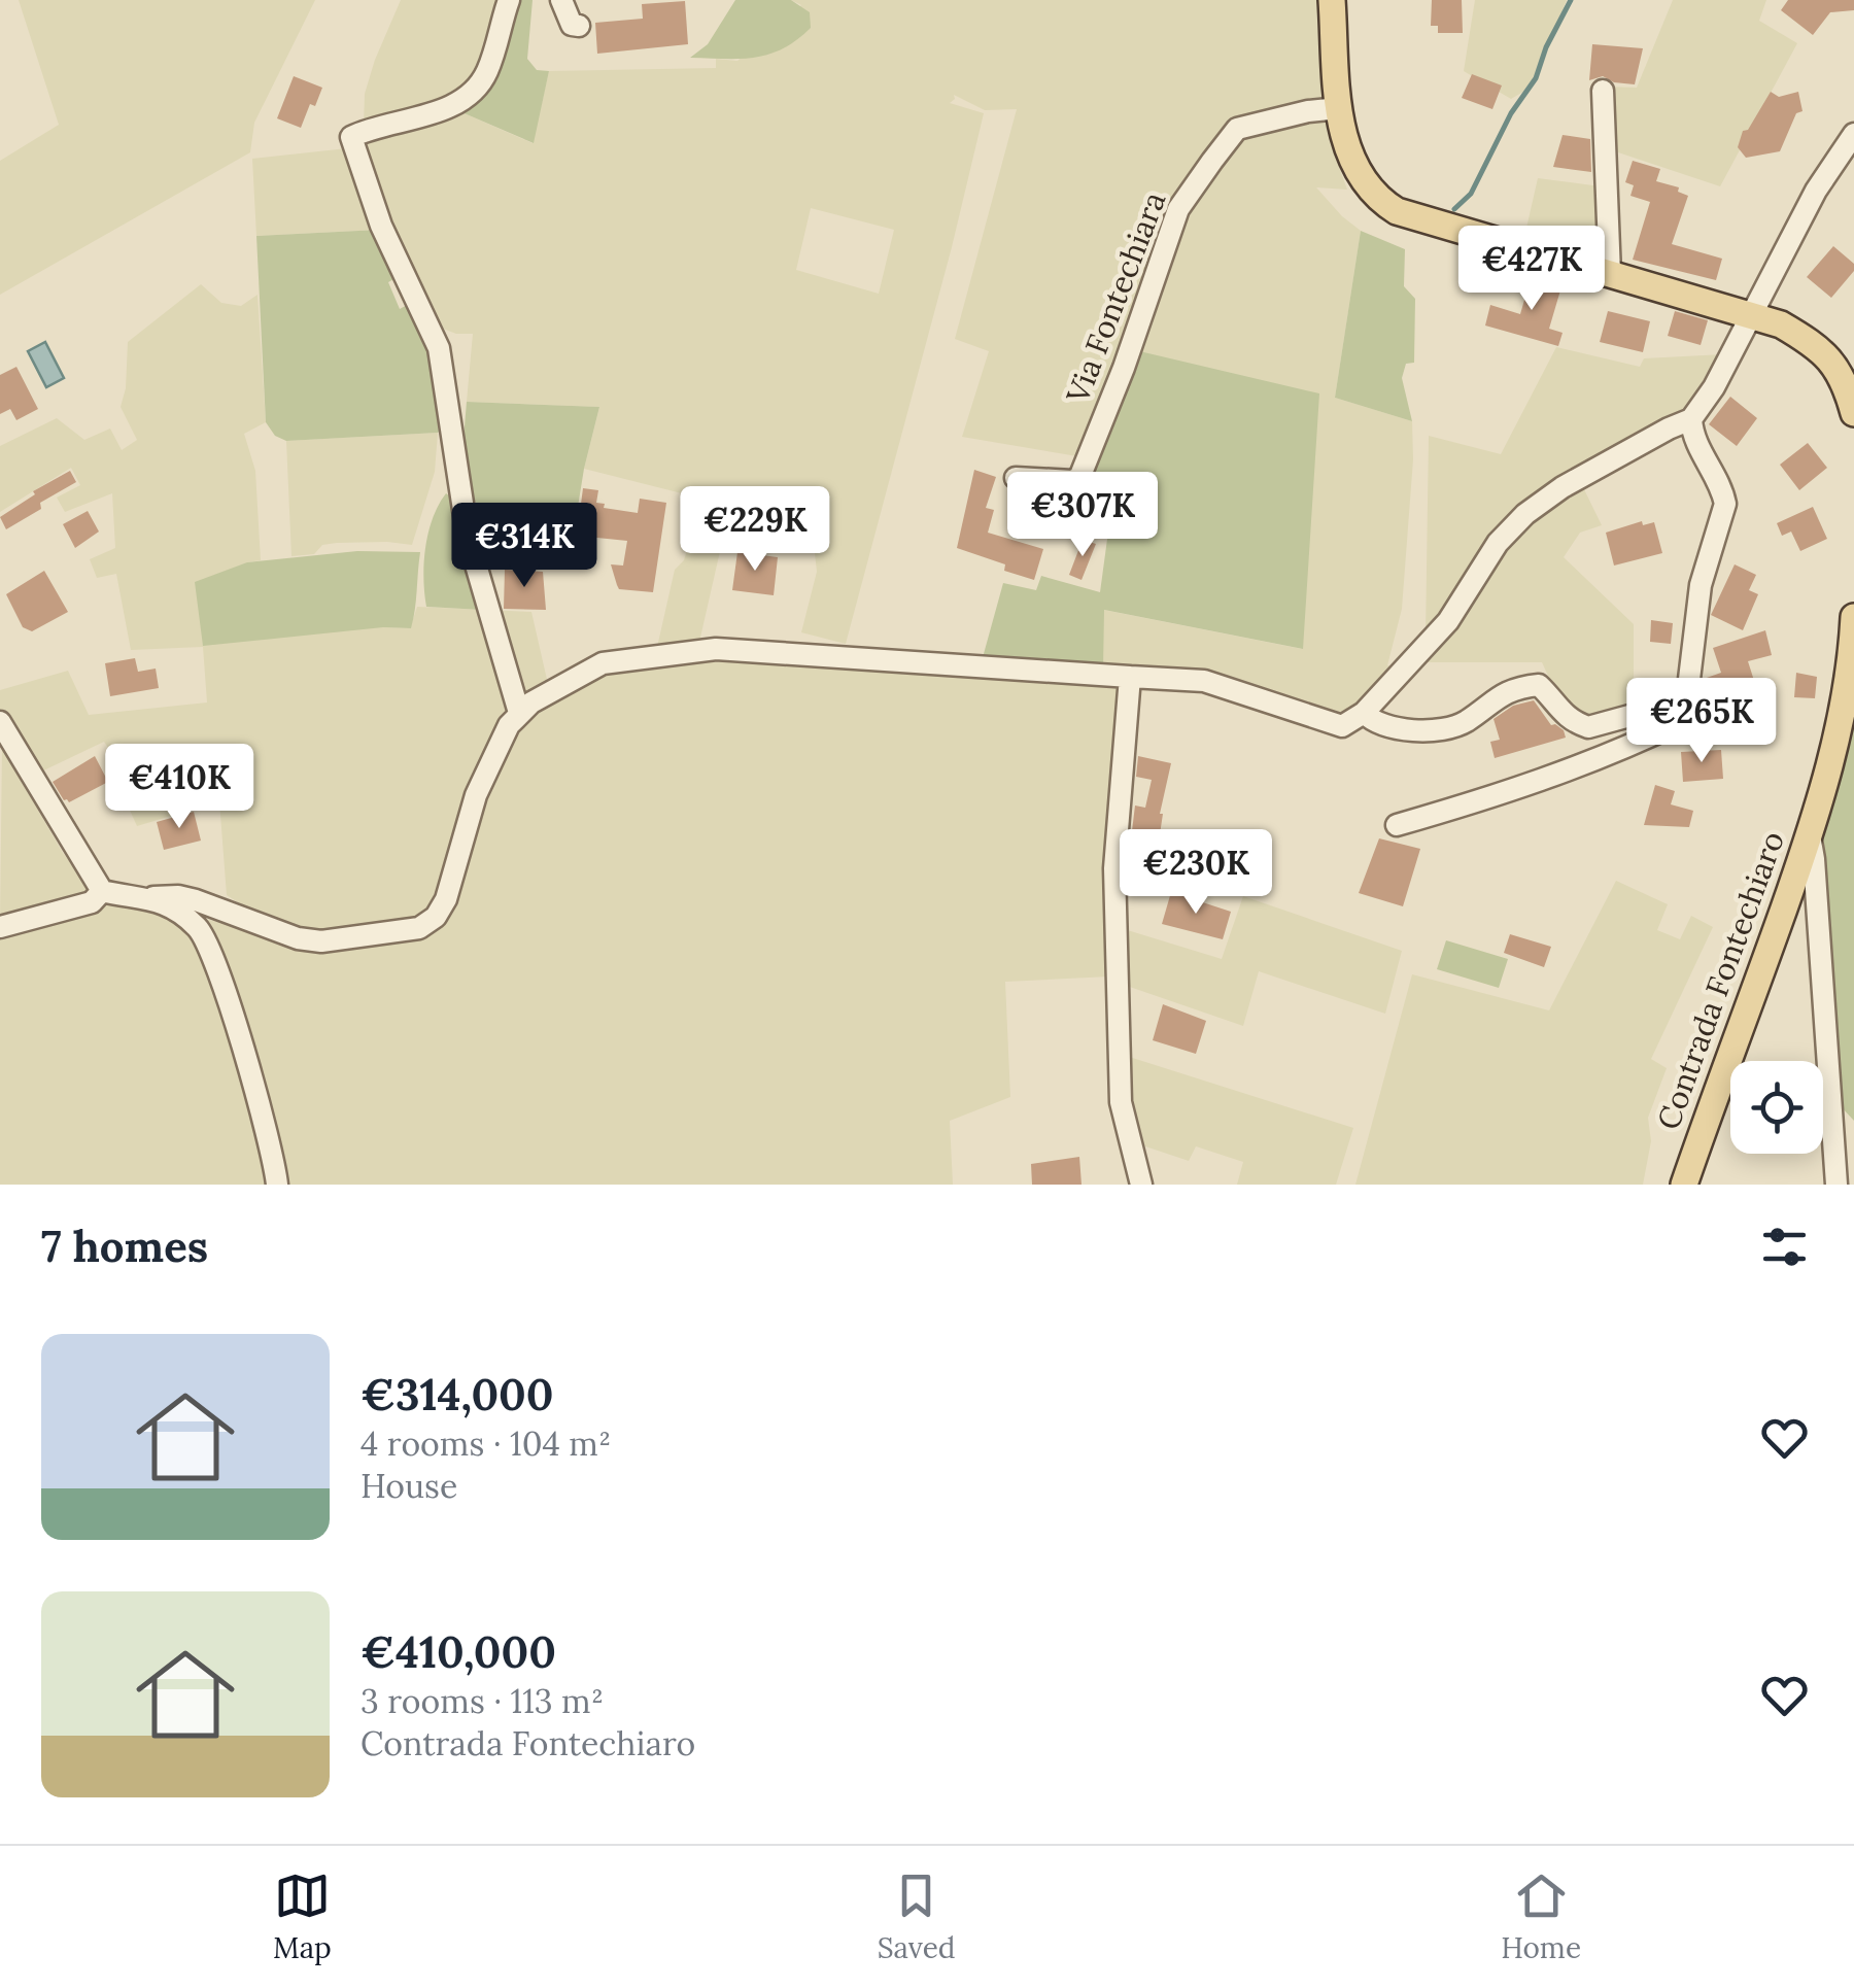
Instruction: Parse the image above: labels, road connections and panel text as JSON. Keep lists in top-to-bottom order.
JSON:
{
  "streets": {
    "main road": ["Contrada Fontechiaro"],
    "street": ["Via Fontechiara"]
  },
  "page": {
    "price": [
      "€427K",
      "€307K",
      "€229K",
      "€314K",
      "€265K",
      "€410K",
      "€230K"
    ],
    "heading": "7 homes",
    "list": [
      {
        "name": "€314,000",
        "note": "4 rooms · 104 m² · House"
      },
      {
        "name": "€410,000",
        "note": "3 rooms · 113 m² · Contrada Fontechiaro"
      }
    ],
    "tabs": ["Map", "Saved", "Home"]
  }
}
